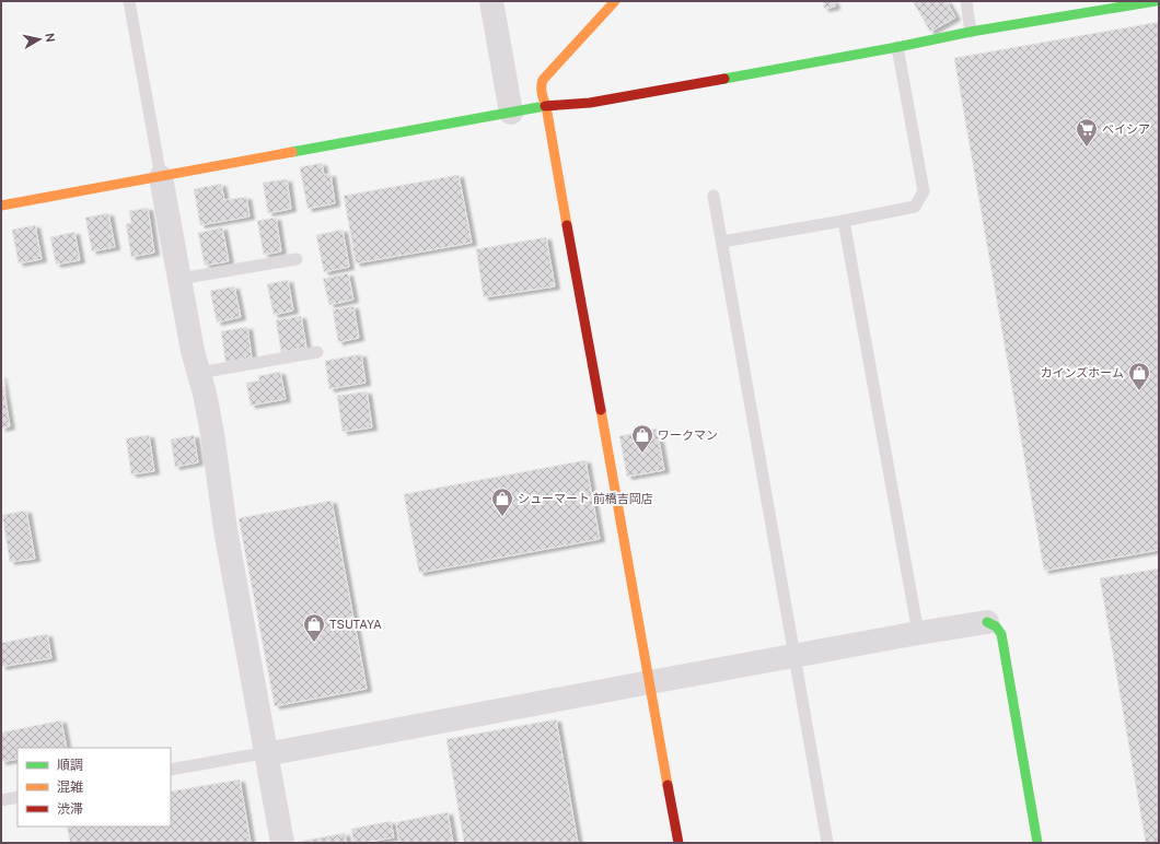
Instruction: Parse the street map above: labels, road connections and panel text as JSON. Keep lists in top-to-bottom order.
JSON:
{
  "places": {
    "supermarket": ["ベイシア"],
    "shop": [
      "カインズホーム",
      "ワークマン",
      "シューマート 前橋吉岡店",
      "TSUTAYA"
    ]
  },
  "legend": ["順調", "混雑", "渋滞"],
  "north": "right"
}
